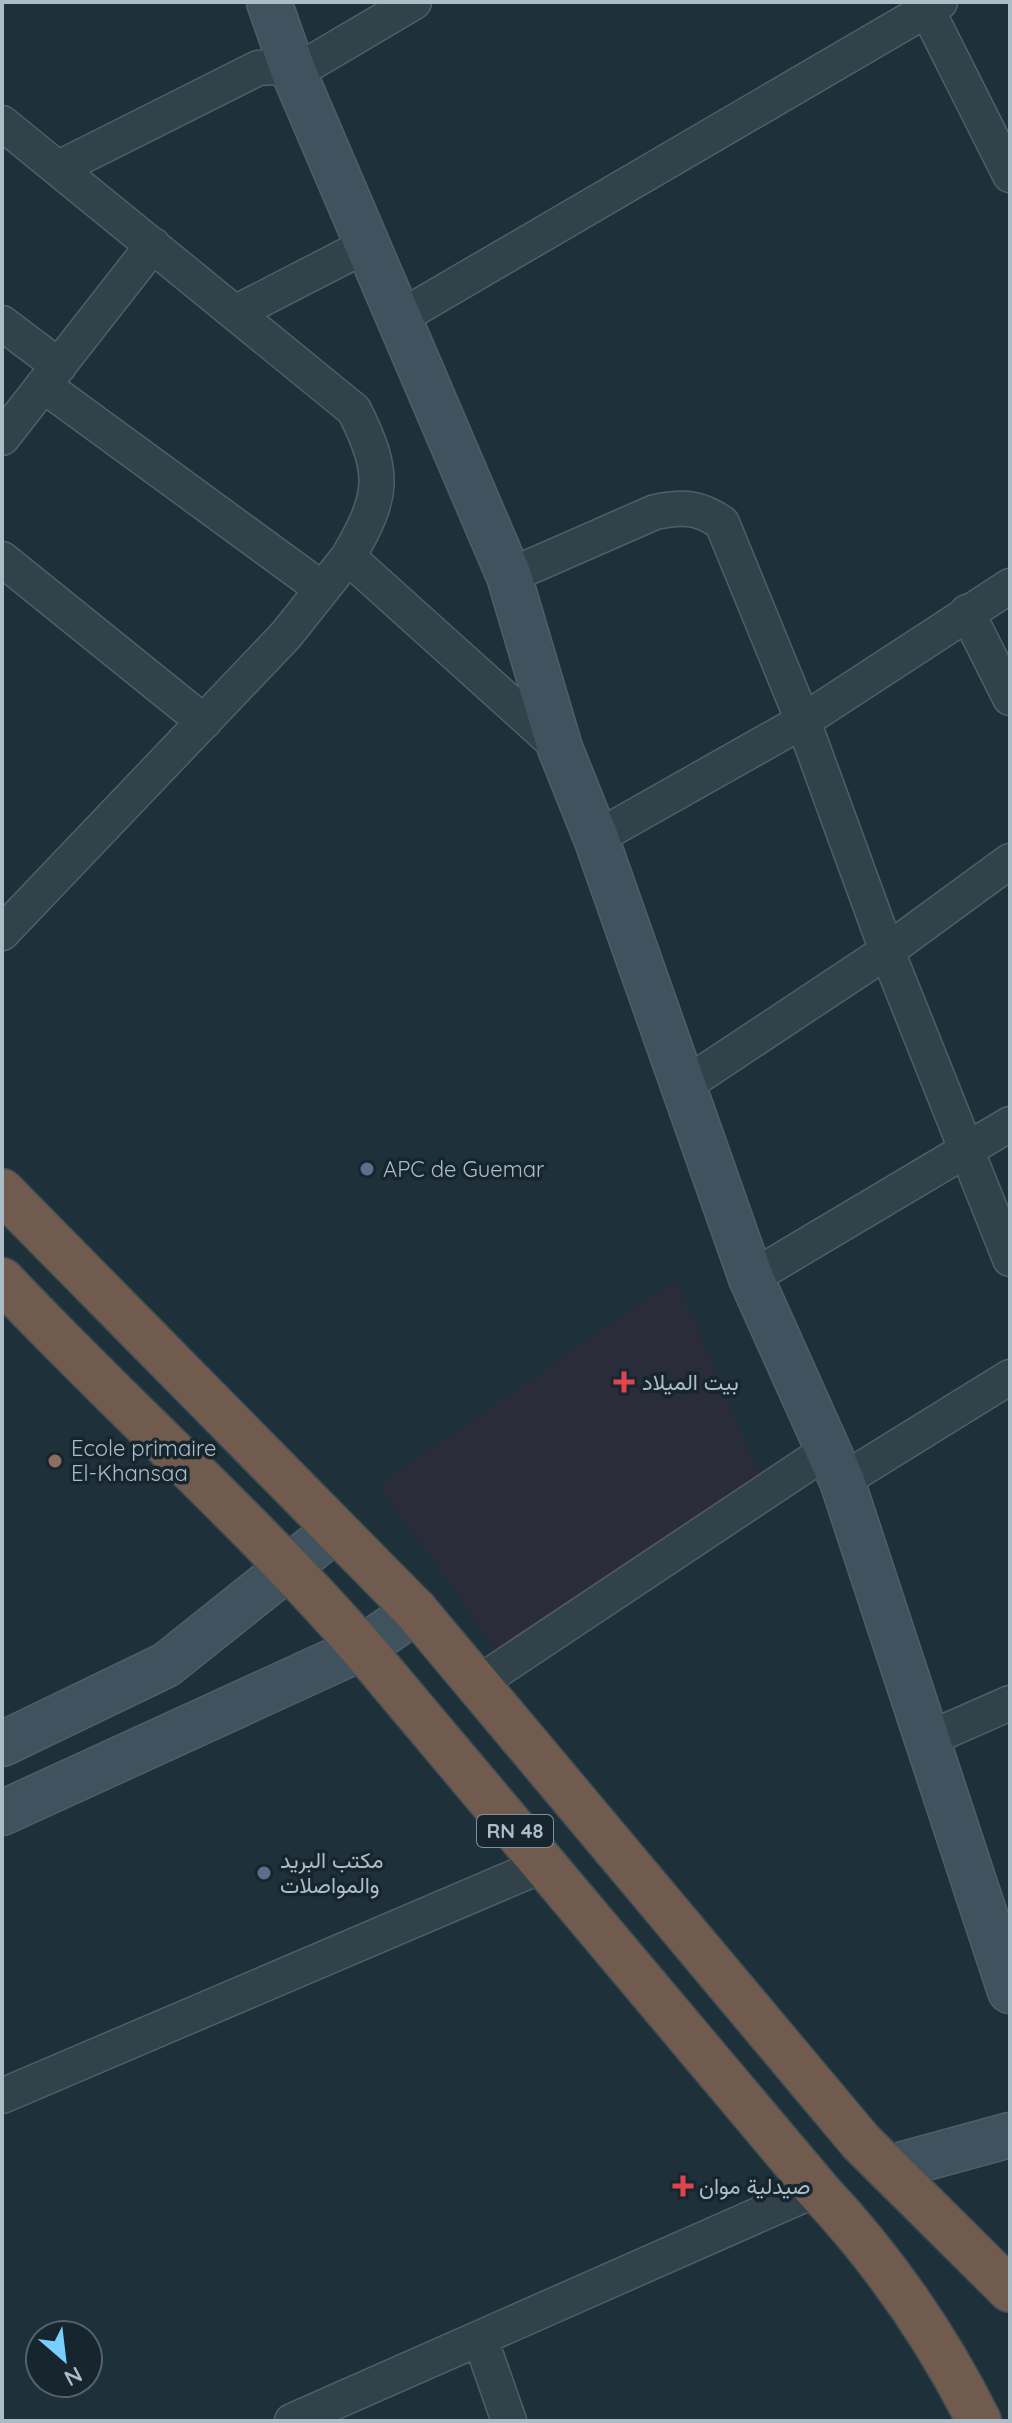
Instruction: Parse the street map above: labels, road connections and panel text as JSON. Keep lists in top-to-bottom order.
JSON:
{
  "streets": {
    "highway": ["RN 48"]
  },
  "places": {
    "other": ["APC de Guemar", "Ecole primaire El-Khansaa", "مكتب البريد والمواصلات"],
    "health": ["بيت الميلاد", "صيدلية موان"]
  },
  "north": "bottom right"
}
